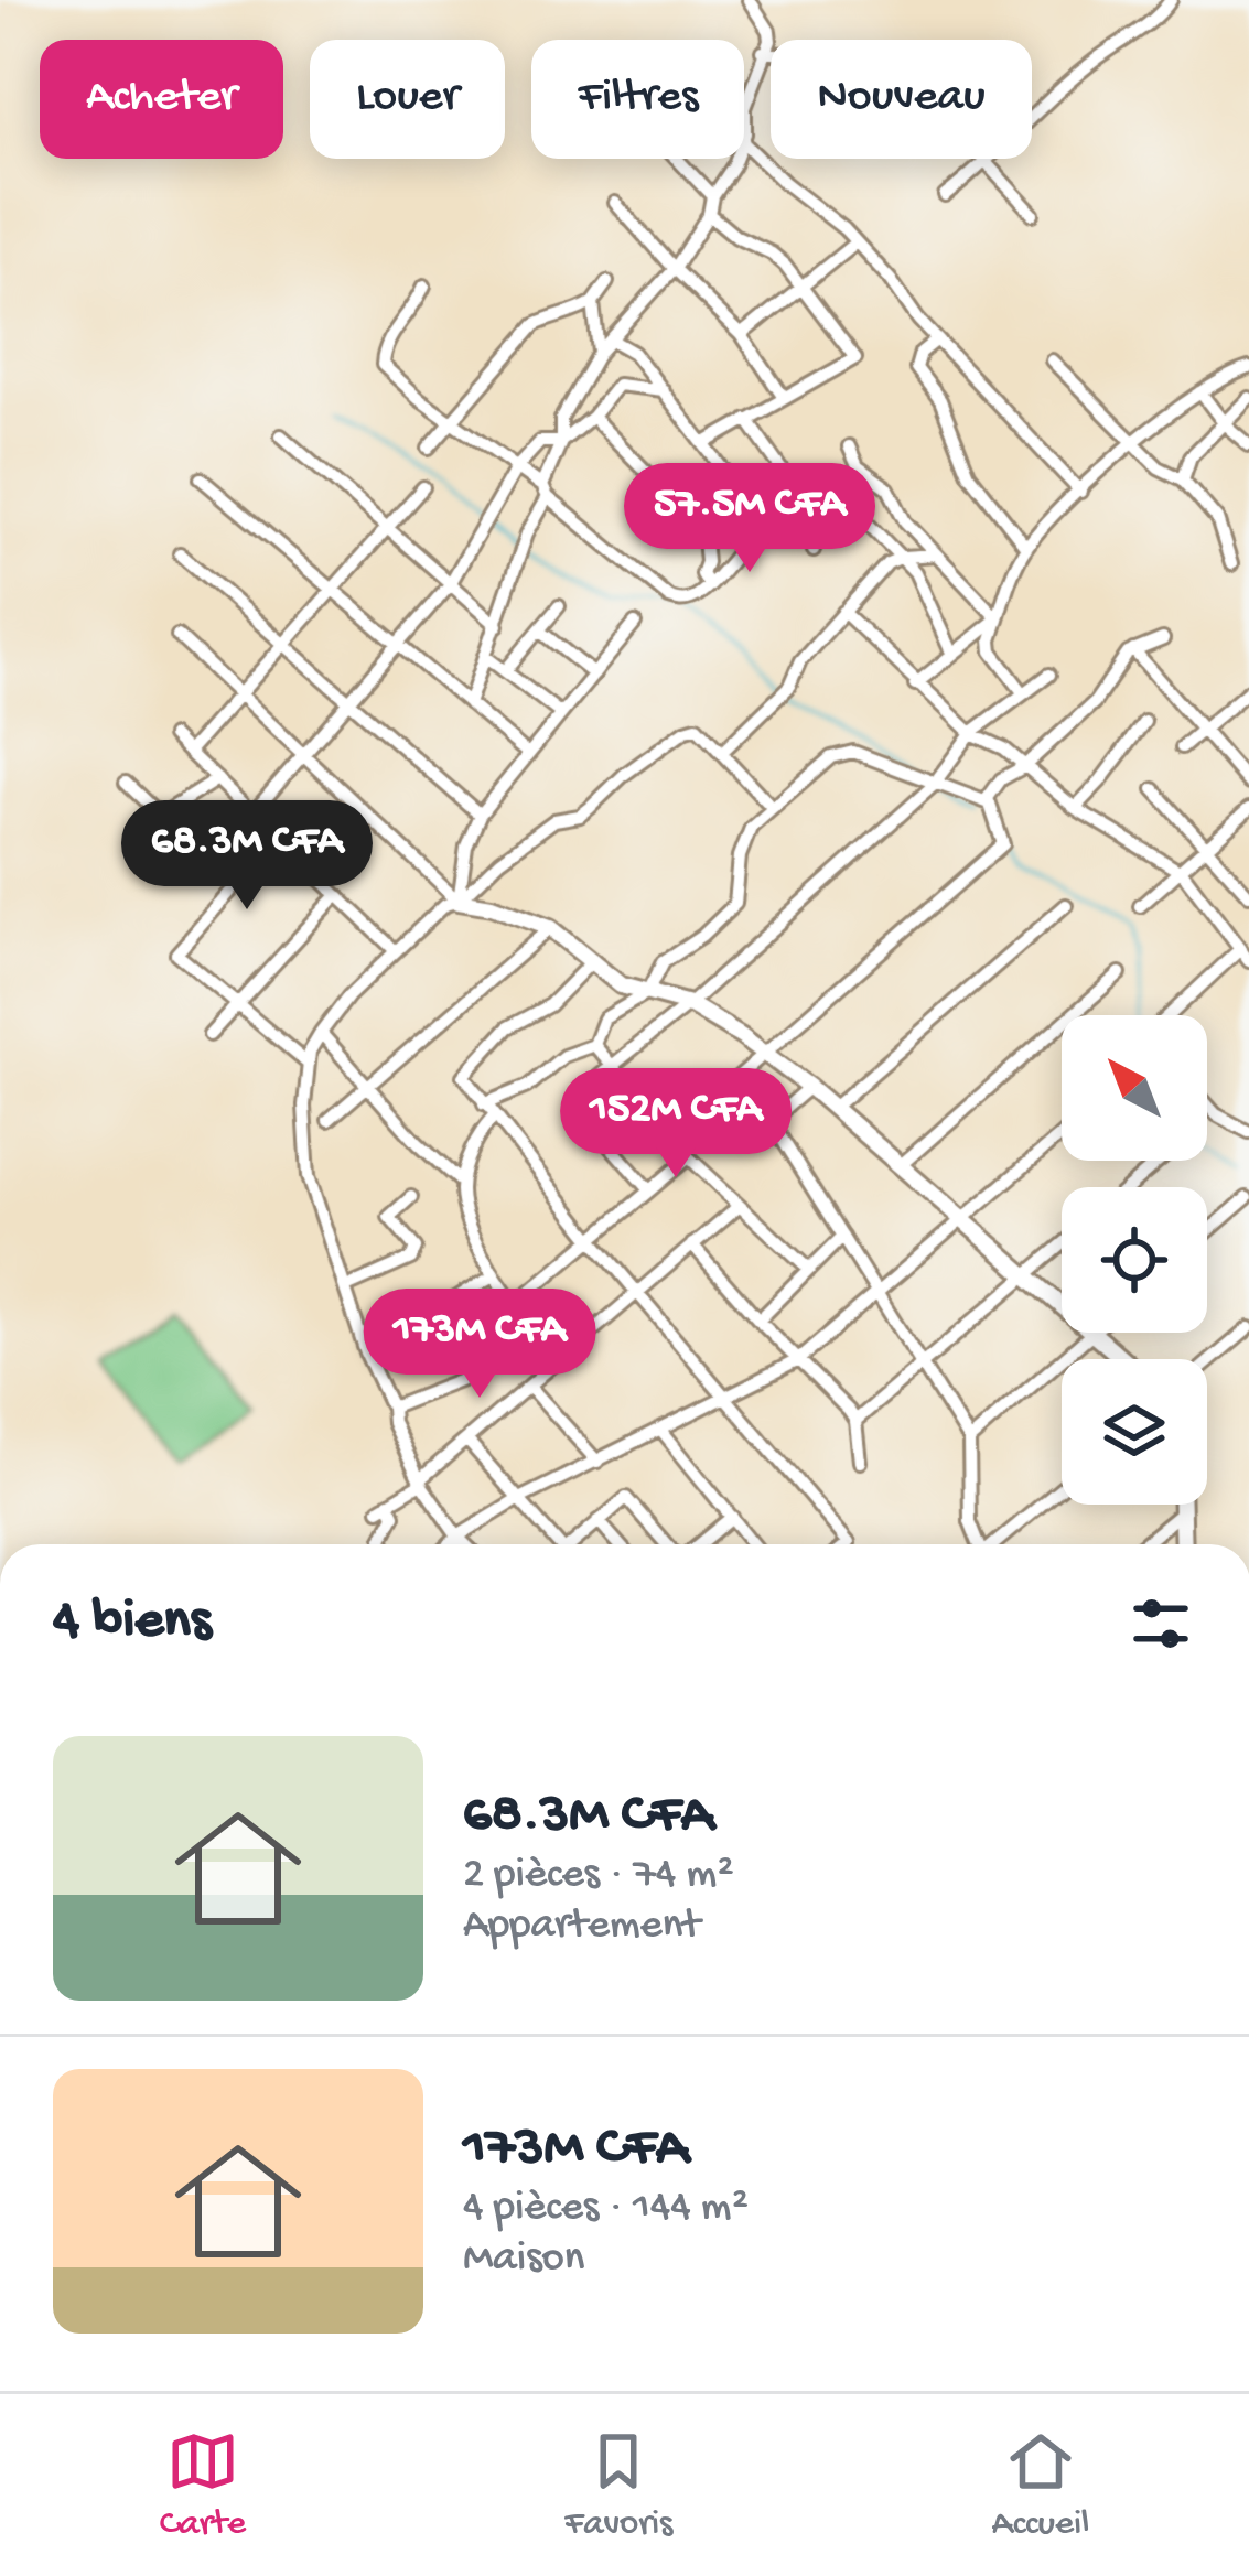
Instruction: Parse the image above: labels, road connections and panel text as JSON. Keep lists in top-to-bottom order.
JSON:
{
  "north": "top left",
  "page": {
    "chip": [
      "Acheter",
      "Louer",
      "Filtres",
      "Nouveau"
    ],
    "price": [
      "57.5M CFA",
      "68.3M CFA",
      "152M CFA",
      "173M CFA"
    ],
    "heading": "4 biens",
    "list": [
      {
        "name": "68.3M CFA",
        "note": "2 pièces · 74 m² · Appartement"
      },
      {
        "name": "173M CFA",
        "note": "4 pièces · 144 m² · Maison"
      }
    ],
    "tabs": ["Carte", "Favoris", "Accueil"]
  }
}
